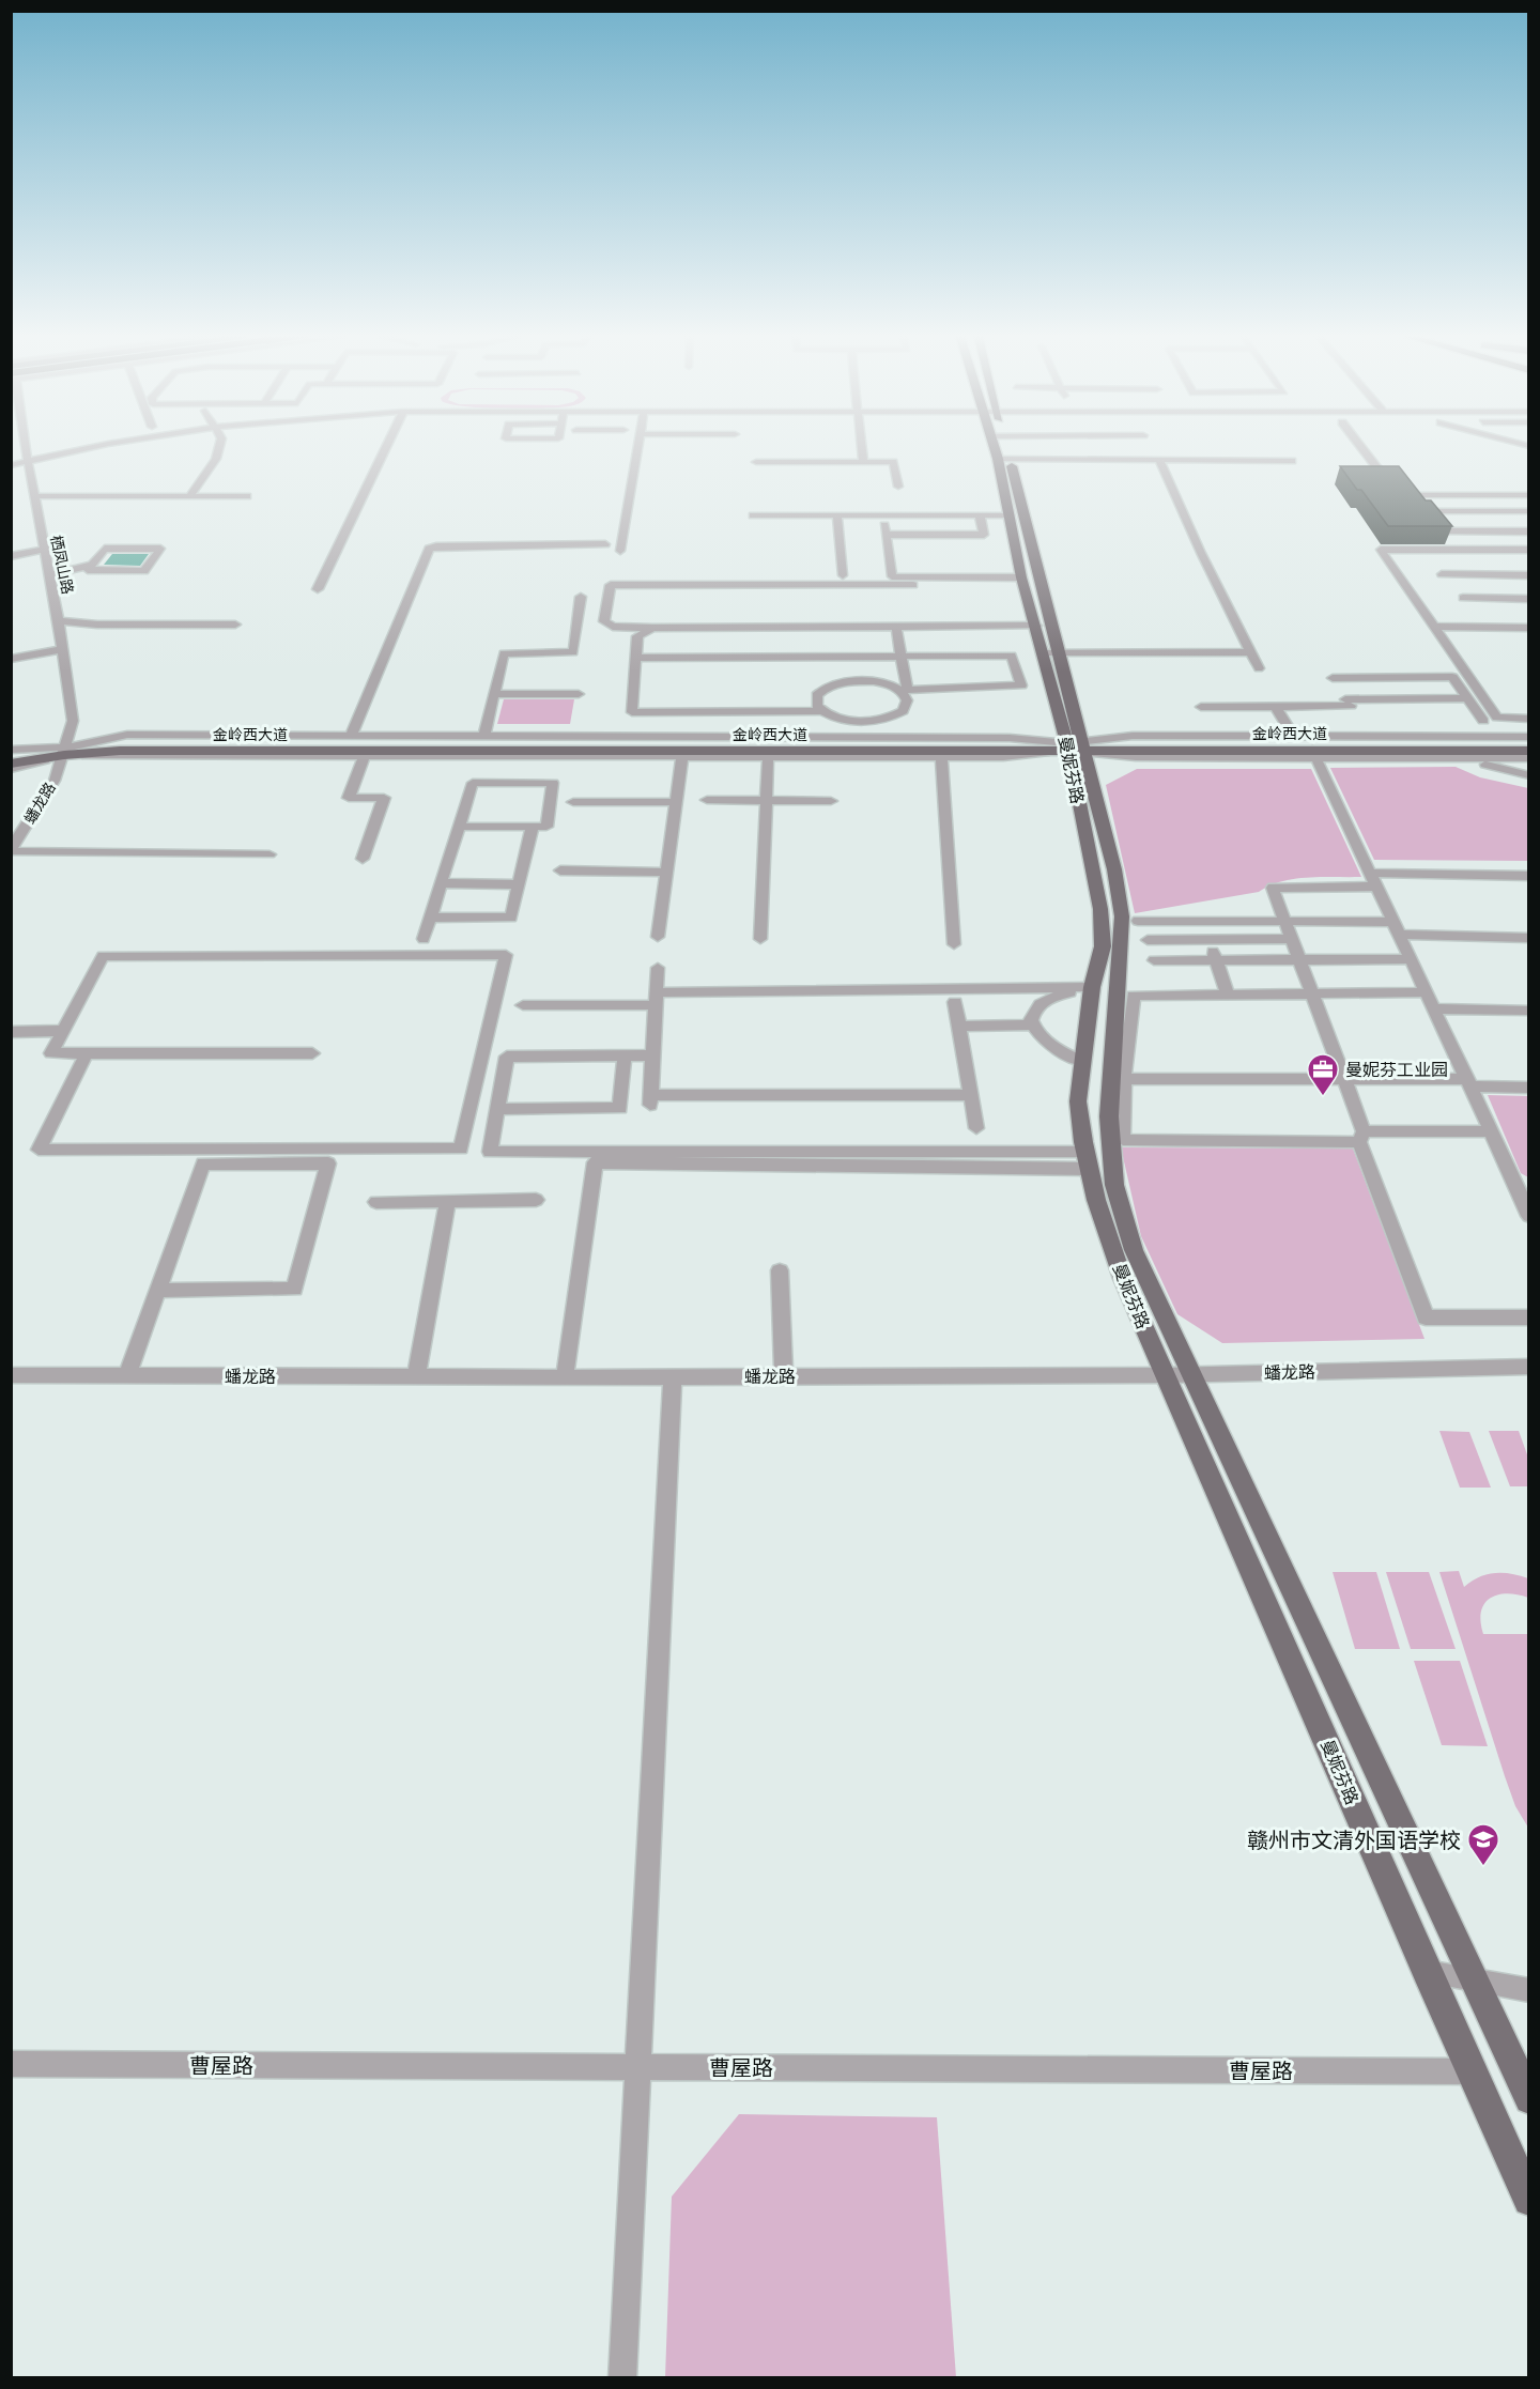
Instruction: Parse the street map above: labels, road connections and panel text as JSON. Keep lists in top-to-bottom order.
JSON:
{
  "streets": {
    "main road": ["金岭西大道", "曼妮芬路"],
    "street": ["栖凤山路", "蟠龙路", "曹屋路"]
  },
  "crossings": [
    ["栖凤山路", "金岭西大道"],
    ["栖凤山路", "蟠龙路"],
    ["金岭西大道", "曼妮芬路"],
    ["金岭西大道", "蟠龙路"],
    ["曼妮芬路", "蟠龙路"],
    ["曼妮芬路", "曹屋路"]
  ],
  "places": {
    "office": ["曼妮芬工业园"],
    "school or university": ["赣州市文清外国语学校"]
  }
}
